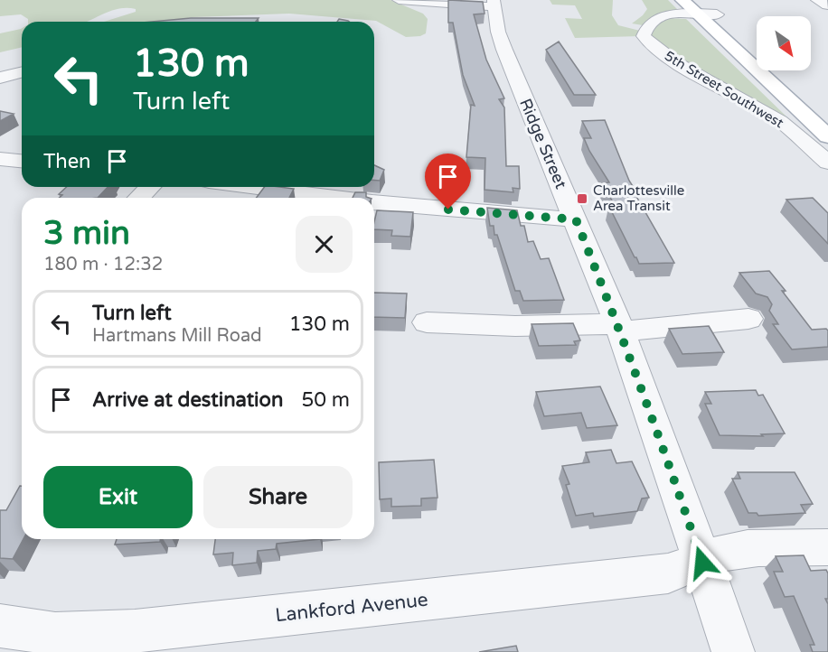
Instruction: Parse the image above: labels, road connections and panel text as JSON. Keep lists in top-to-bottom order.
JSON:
{
  "streets": {
    "main road": ["5th Street Southwest"],
    "street": ["Ridge Street", "Lankford Avenue"]
  },
  "crossings": [
    ["Ridge Street", "Lankford Avenue"]
  ],
  "places": {
    "transit": ["Charlottesville Area Transit"]
  },
  "north": "bottom right",
  "page": {
    "turn": ["130 m", "Turn left"],
    "then": "Then",
    "heading": ["3 min", "180 m · 12:32"],
    "list": [
      {
        "name": "Turn left",
        "note": "Hartmans Mill Road",
        "value": "130 m"
      },
      {
        "name": "Arrive at destination",
        "value": "50 m"
      }
    ],
    "buttons": ["Exit", "Share"]
  }
}
